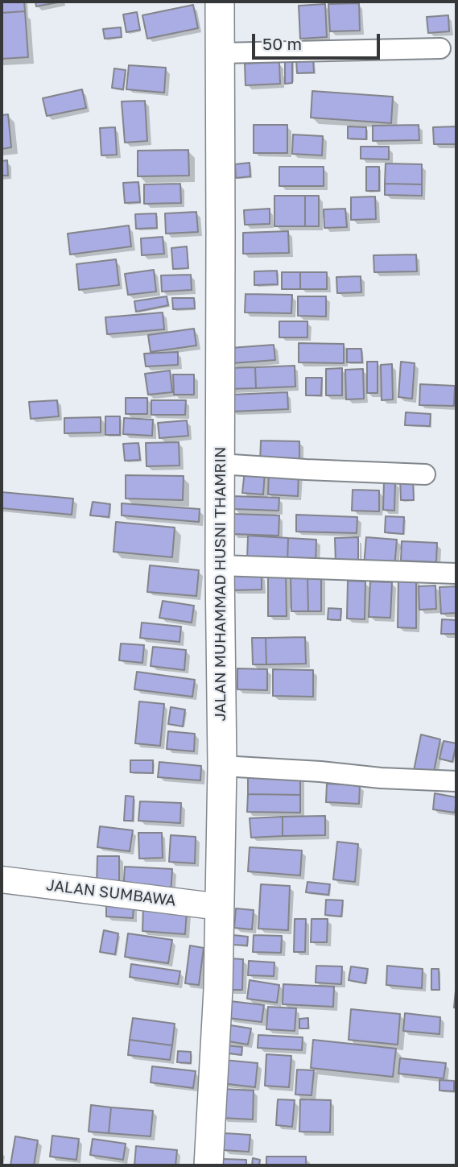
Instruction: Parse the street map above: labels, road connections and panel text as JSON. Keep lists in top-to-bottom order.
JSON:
{
  "streets": {
    "main road": ["JALAN MUHAMMAD HUSNI THAMRIN"],
    "street": ["JALAN SUMBAWA"]
  },
  "crossings": [
    ["JALAN MUHAMMAD HUSNI THAMRIN", "JALAN SUMBAWA"]
  ],
  "scale_bar": "50 m"
}
